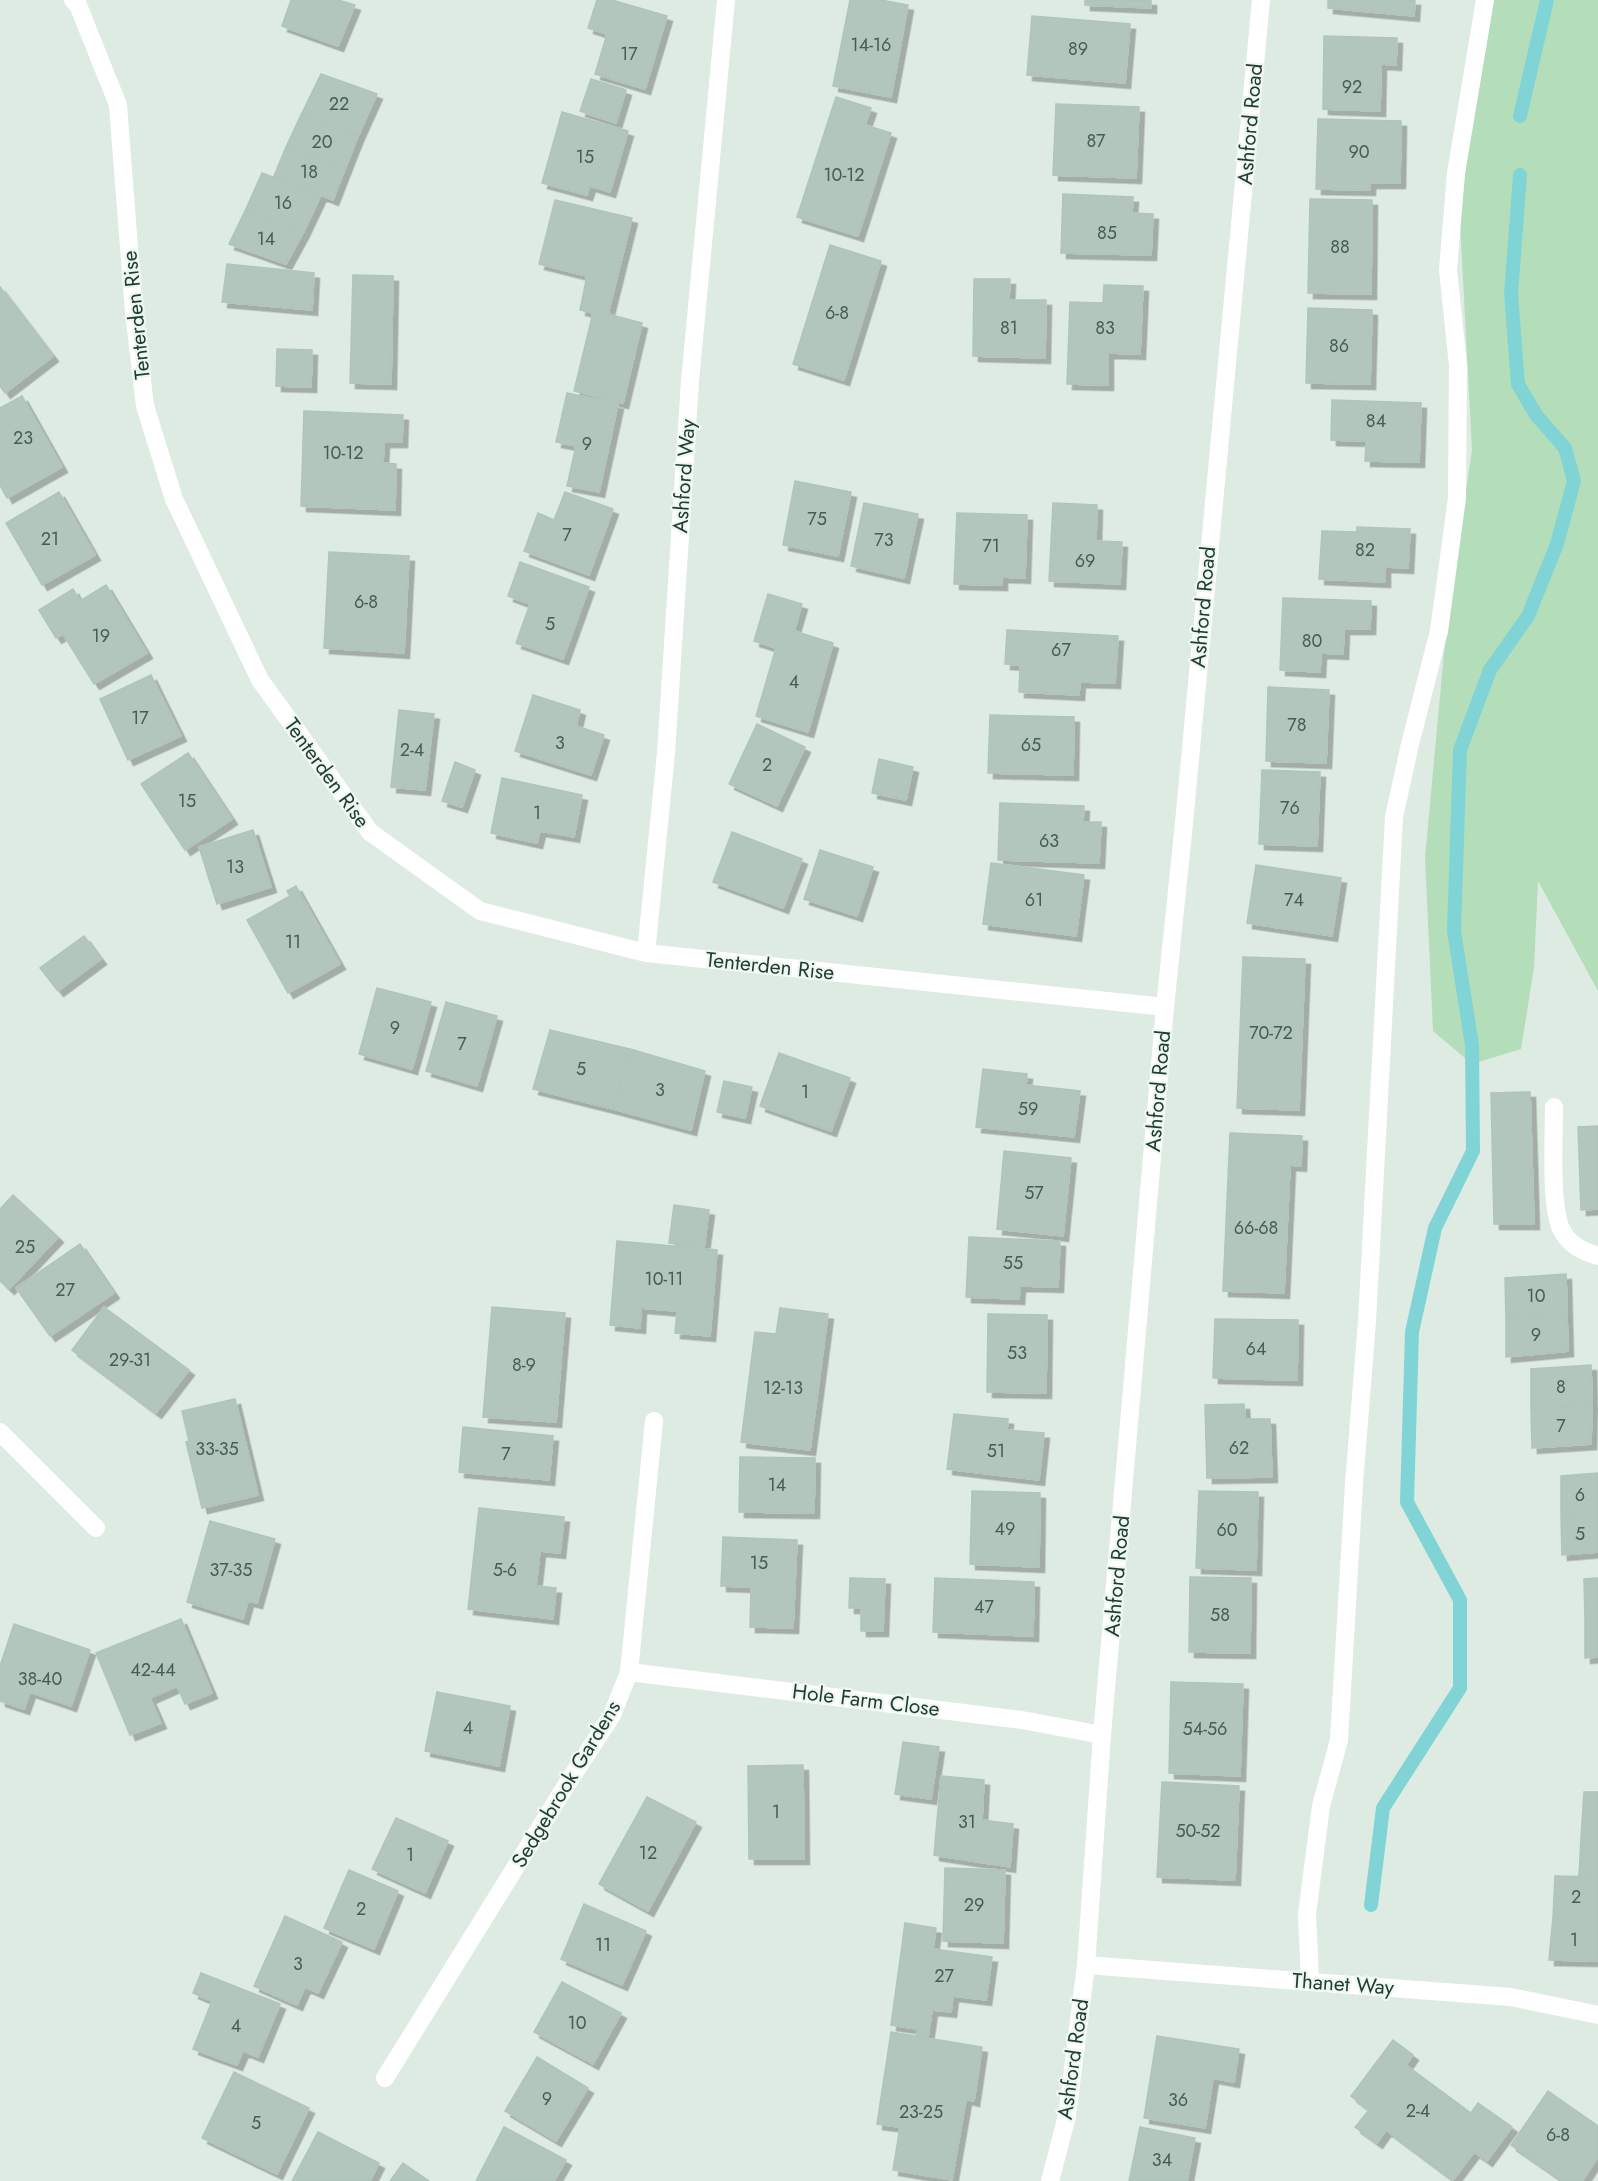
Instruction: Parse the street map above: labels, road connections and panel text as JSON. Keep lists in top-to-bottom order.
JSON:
{
  "streets": {
    "street": [
      "Ashford Road",
      "Tenterden Rise",
      "Ashford Way",
      "Hole Farm Close",
      "Sedgebrook Gardens",
      "Thanet Way"
    ]
  },
  "crossings": [
    ["Ashford Road", "Tenterden Rise"],
    ["Ashford Road", "Hole Farm Close"],
    ["Ashford Road", "Thanet Way"],
    ["Tenterden Rise", "Ashford Way"],
    ["Hole Farm Close", "Sedgebrook Gardens"]
  ],
  "house_numbers": [
    "14-16",
    "89",
    "17",
    "92",
    "22",
    "87",
    "20",
    "90",
    "15",
    "18",
    "10-12",
    "16",
    "85",
    "14",
    "88",
    "6-8",
    "81",
    "83",
    "86",
    "84",
    "23",
    "9",
    "10-12",
    "75",
    "7",
    "21",
    "73",
    "71",
    "82",
    "69",
    "6-8",
    "5",
    "19",
    "80",
    "67",
    "4",
    "17",
    "78",
    "3",
    "65",
    "2-4",
    "2",
    "15",
    "76",
    "1",
    "63",
    "13",
    "61",
    "74",
    "11",
    "9",
    "70-72",
    "7",
    "5",
    "3",
    "1",
    "59",
    "57",
    "66-68",
    "25",
    "55",
    "10-11",
    "27",
    "10",
    "9",
    "64",
    "53",
    "29-31",
    "8-9",
    "8",
    "12-13",
    "7",
    "62",
    "33-35",
    "51",
    "7",
    "14",
    "6",
    "49",
    "60",
    "5",
    "15",
    "37-35",
    "5-6",
    "47",
    "58",
    "42-44",
    "38-40",
    "4",
    "54-56",
    "1",
    "31",
    "50-52",
    "12",
    "1",
    "2",
    "29",
    "2",
    "1",
    "11",
    "3",
    "27",
    "10",
    "4",
    "9",
    "36",
    "2-4",
    "23-25",
    "5",
    "6-8",
    "34"
  ]
}
